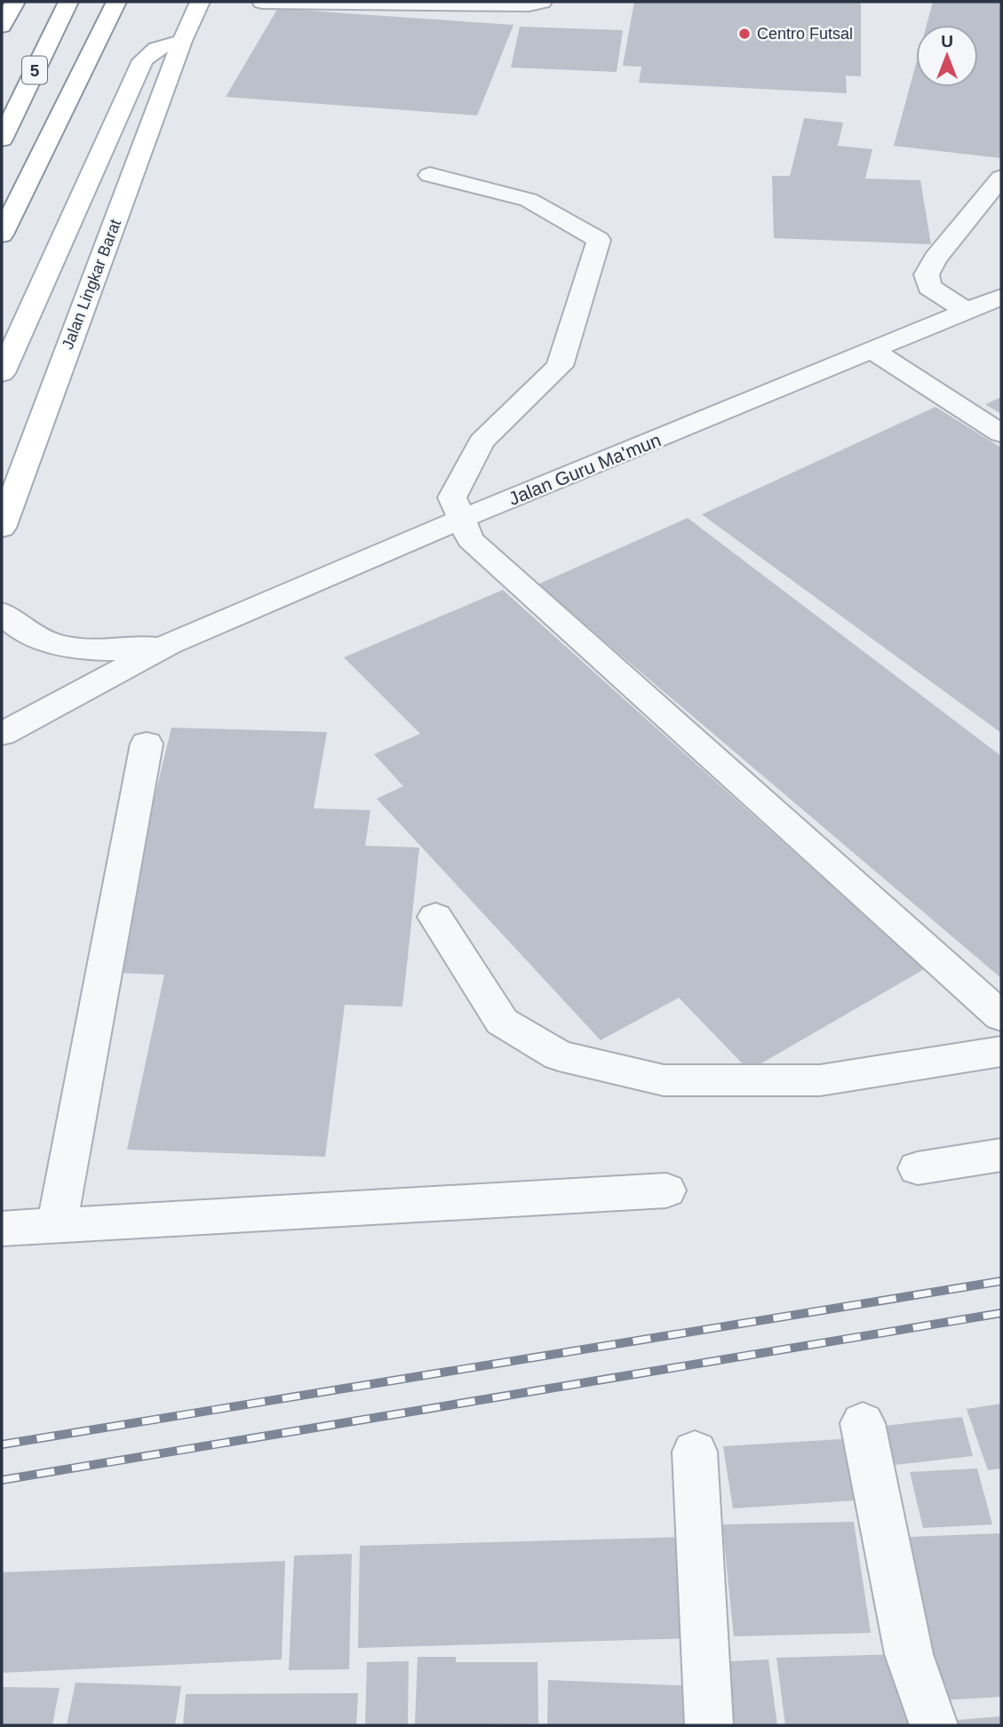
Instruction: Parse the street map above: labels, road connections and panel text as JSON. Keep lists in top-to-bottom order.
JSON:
{
  "streets": {
    "main road": ["5", "Jalan Lingkar Barat"],
    "street": ["Jalan Guru Ma'mun"]
  },
  "places": ["Centro Futsal"],
  "north": "top"
}
